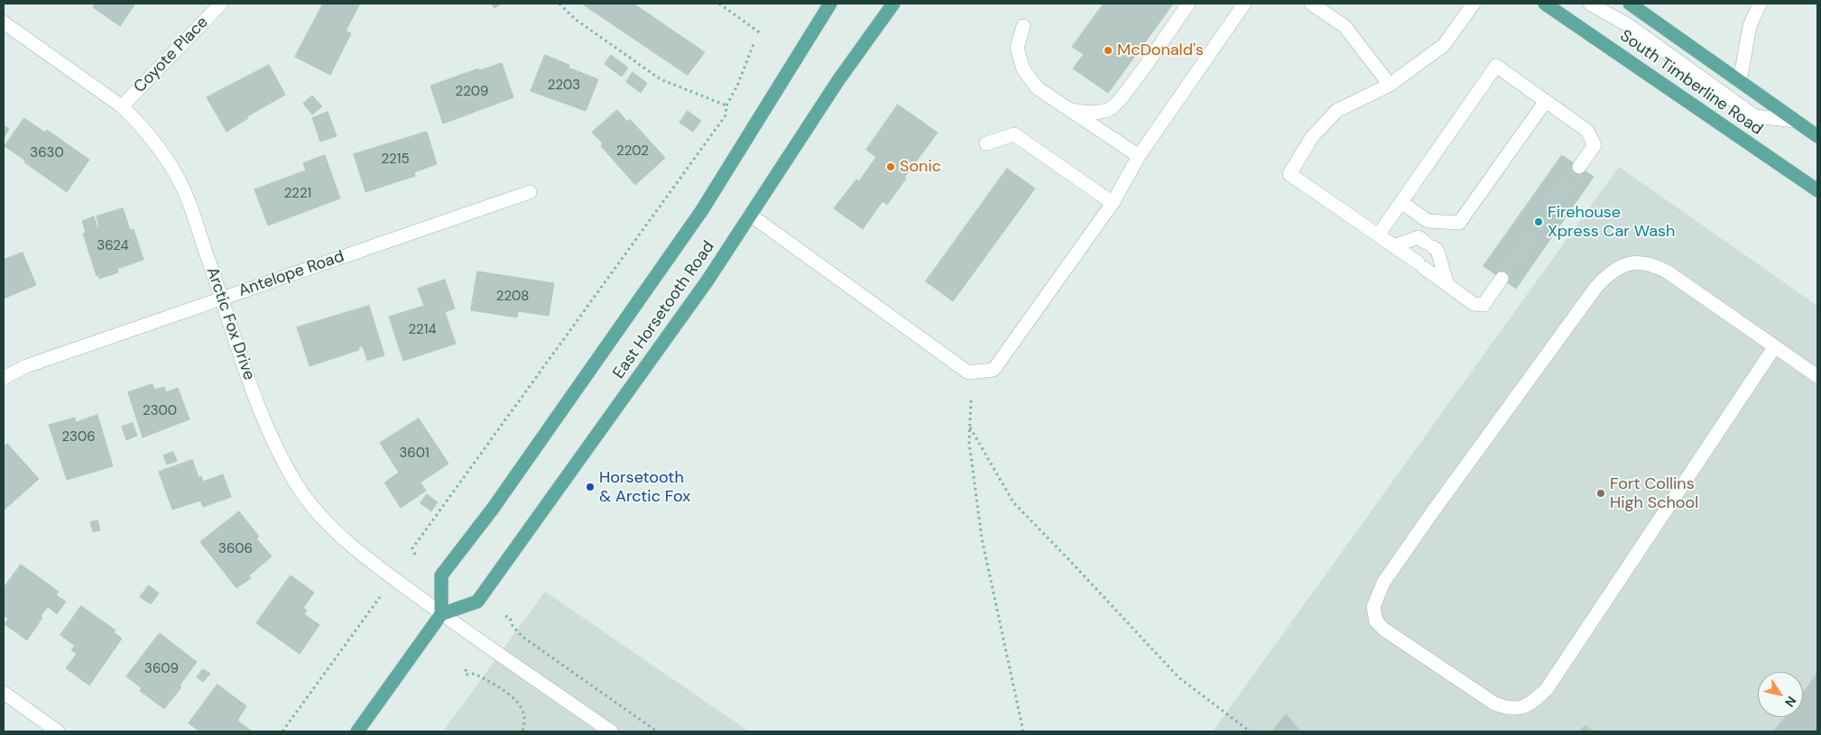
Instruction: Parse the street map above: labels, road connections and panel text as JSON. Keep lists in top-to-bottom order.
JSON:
{
  "streets": {
    "main road": ["South Timberline Road", "East Horsetooth Road"],
    "street": ["Coyote Place", "Antelope Road", "Arctic Fox Drive"]
  },
  "crossings": [
    ["Coyote Place", "Arctic Fox Drive"],
    ["Antelope Road", "Arctic Fox Drive"],
    ["East Horsetooth Road", "Arctic Fox Drive"]
  ],
  "places": [
    "McDonald's",
    "Sonic",
    "Firehouse Xpress Car Wash",
    "Horsetooth & Arctic Fox",
    "Fort Collins High School"
  ],
  "house_numbers": [
    "2203",
    "2209",
    "2202",
    "3630",
    "2215",
    "2221",
    "3624",
    "2208",
    "2214",
    "2300",
    "2306",
    "3601",
    "3606",
    "3609"
  ],
  "north": "bottom right"
}
